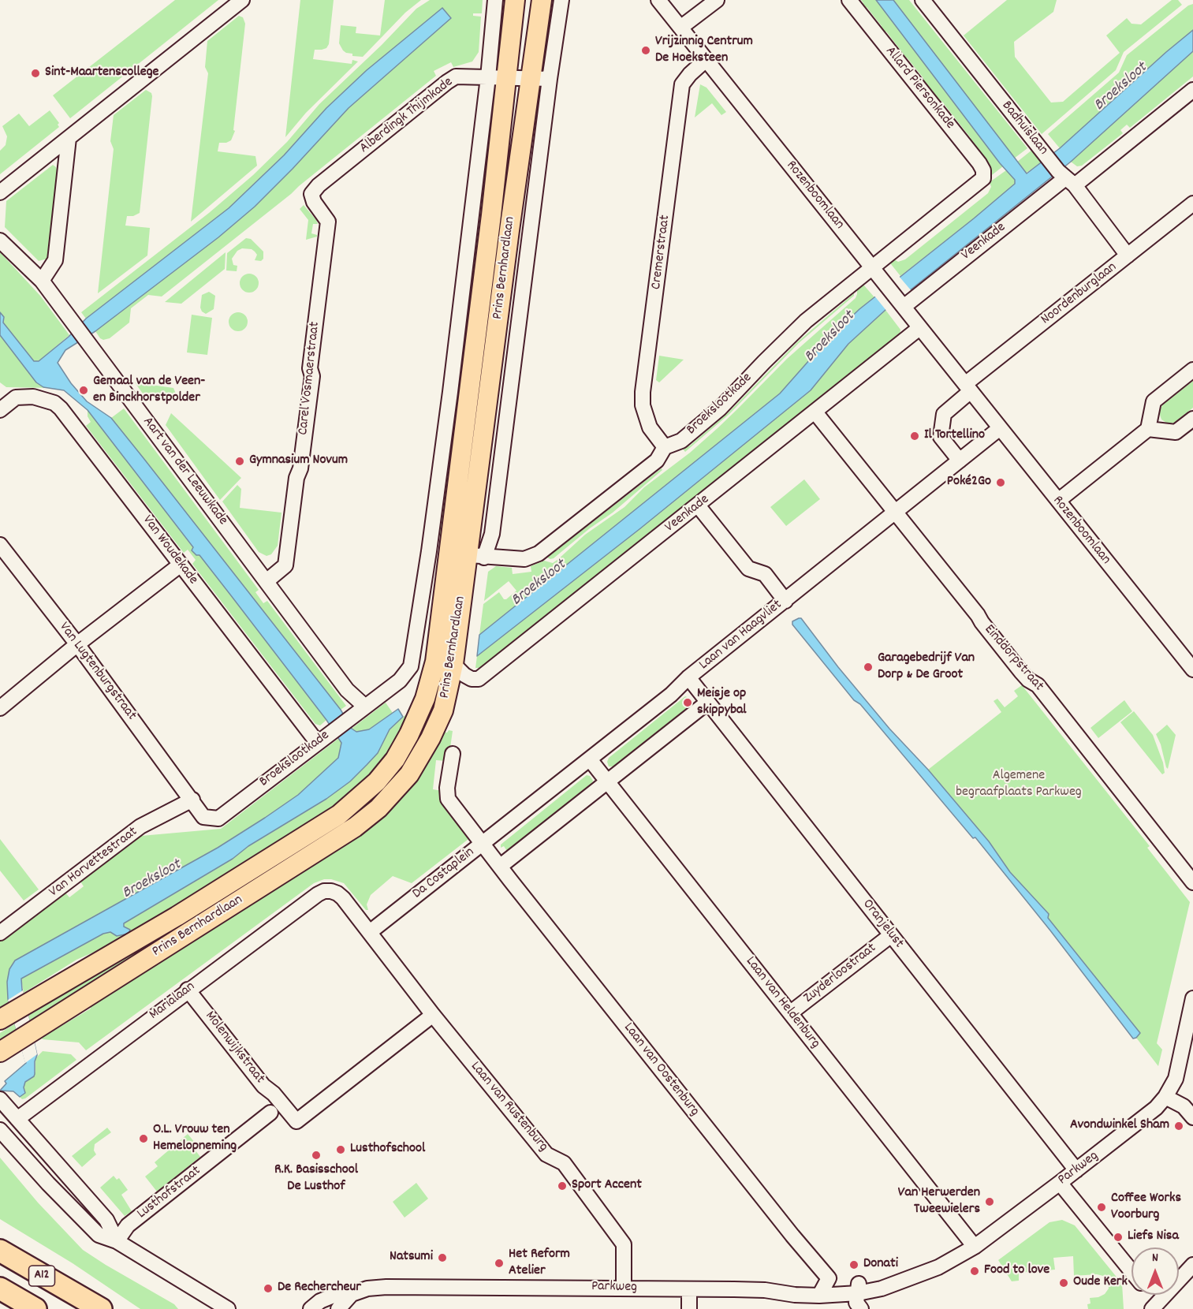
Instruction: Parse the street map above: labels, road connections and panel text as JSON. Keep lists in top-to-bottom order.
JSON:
{
  "streets": {
    "highway": ["A12"],
    "main road": ["Prins Bernhardlaan"],
    "street": [
      "Allard Piersonkade",
      "Alberdingk Thijmkade",
      "Badhuislaan",
      "Rozenboomlaan",
      "Veenkade",
      "Cremerstraat",
      "Noordenburglaan",
      "Carel Vosmaerstraat",
      "Broekslootkade",
      "Aart van der Leeuwkade",
      "Van Woudekade",
      "Laan van Haagvliet",
      "Einddorpstraat",
      "Van Lugtenburgstraat",
      "Van Horvettestraat",
      "Da Costaplein",
      "Oranjelust",
      "Zuyderloostraat",
      "Marialaan",
      "Laan van Heldenburg",
      "Molenwijkstraat",
      "Laan van Oostenburg",
      "Laan van Rustenburg",
      "Parkweg",
      "Lusthofstraat"
    ]
  },
  "crossings": [
    ["Allard Piersonkade", "Broekslootkade"],
    ["Alberdingk Thijmkade", "Prins Bernhardlaan"],
    ["Alberdingk Thijmkade", "Carel Vosmaerstraat"],
    ["Badhuislaan", "Veenkade"],
    ["Badhuislaan", "Noordenburglaan"],
    ["Rozenboomlaan", "Veenkade"],
    ["Rozenboomlaan", "Cremerstraat"],
    ["Rozenboomlaan", "Noordenburglaan"],
    ["Rozenboomlaan", "Broekslootkade"],
    ["Rozenboomlaan", "Laan van Haagvliet"],
    ["Veenkade", "Prins Bernhardlaan"],
    ["Veenkade", "Einddorpstraat"],
    ["Cremerstraat", "Broekslootkade"],
    ["Prins Bernhardlaan", "Broekslootkade"],
    ["Carel Vosmaerstraat", "Aart van der Leeuwkade"],
    ["Broekslootkade", "Aart van der Leeuwkade"],
    ["Broekslootkade", "Van Woudekade"],
    ["Broekslootkade", "Van Lugtenburgstraat"],
    ["Broekslootkade", "Van Horvettestraat"],
    ["Laan van Haagvliet", "Einddorpstraat"],
    ["Laan van Haagvliet", "Da Costaplein"],
    ["Laan van Haagvliet", "Oranjelust"],
    ["Laan van Haagvliet", "Laan van Heldenburg"],
    ["Laan van Haagvliet", "Laan van Oostenburg"],
    ["Van Lugtenburgstraat", "Van Horvettestraat"],
    ["Da Costaplein", "Marialaan"],
    ["Da Costaplein", "Laan van Oostenburg"],
    ["Da Costaplein", "Laan van Rustenburg"],
    ["Oranjelust", "Zuyderloostraat"],
    ["Oranjelust", "Parkweg"],
    ["Zuyderloostraat", "Laan van Heldenburg"],
    ["Marialaan", "Molenwijkstraat"],
    ["Marialaan", "Laan van Rustenburg"],
    ["Laan van Heldenburg", "Parkweg"],
    ["Molenwijkstraat", "Lusthofstraat"],
    ["Laan van Oostenburg", "Parkweg"],
    ["Laan van Rustenburg", "Parkweg"]
  ],
  "water": ["Broeksloot"],
  "parks": ["Algemene begraafplaats Parkweg"],
  "places": [
    "Vrijzinnig Centrum De Hoeksteen",
    "Sint-Maartenscollege",
    "Gemaal van de Veen- en Binckhorstpolder",
    "Il Tortellino",
    "Gymnasium Novum",
    "Poké2Go",
    "Garagebedrijf Van Dorp & De Groot",
    "Meisje op skippybal",
    "Avondwinkel Sham",
    "O.L. Vrouw ten Hemelopneming",
    "Lusthofschool",
    "R.K. Basisschool De Lusthof",
    "Sport Accent",
    "Van Herwerden Tweewielers",
    "Coffee Works Voorburg",
    "Liefs Nisa",
    "Natsumi",
    "Het Reform Atelier",
    "Donati",
    "Food to love",
    "Oude Kerk",
    "De Rechercheur"
  ],
  "north": "top"
}
